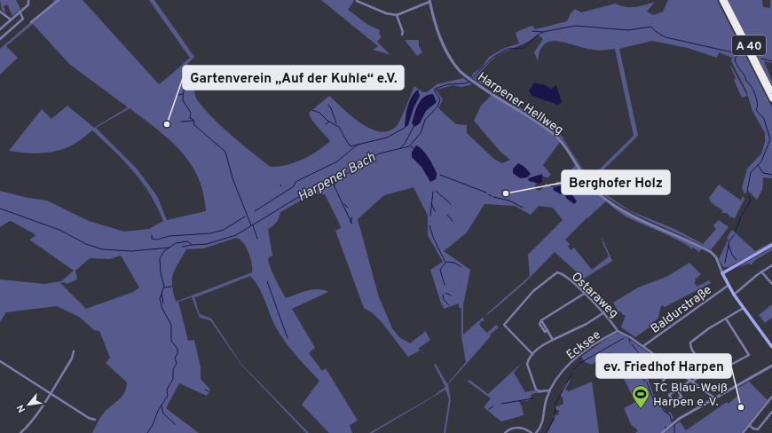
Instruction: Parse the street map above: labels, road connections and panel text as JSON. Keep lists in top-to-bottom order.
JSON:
{
  "streets": {
    "highway": ["A 40"],
    "main road": ["Harpener Hellweg"],
    "street": ["Ostaraweg", "Baldurstraße", "Ecksee"]
  },
  "crossings": [
    ["Harpener Hellweg", "Baldurstraße"],
    ["Ostaraweg", "Baldurstraße"],
    ["Ostaraweg", "Ecksee"]
  ],
  "water": ["Harpener Bach"],
  "places": {
    "other": ["Gartenverein „Auf der Kuhle“ e.V.", "Berghofer Holz", "ev. Friedhof Harpen"],
    "sports": ["TC Blau-Weiß Harpen e. V."]
  },
  "north": "bottom left"
}
